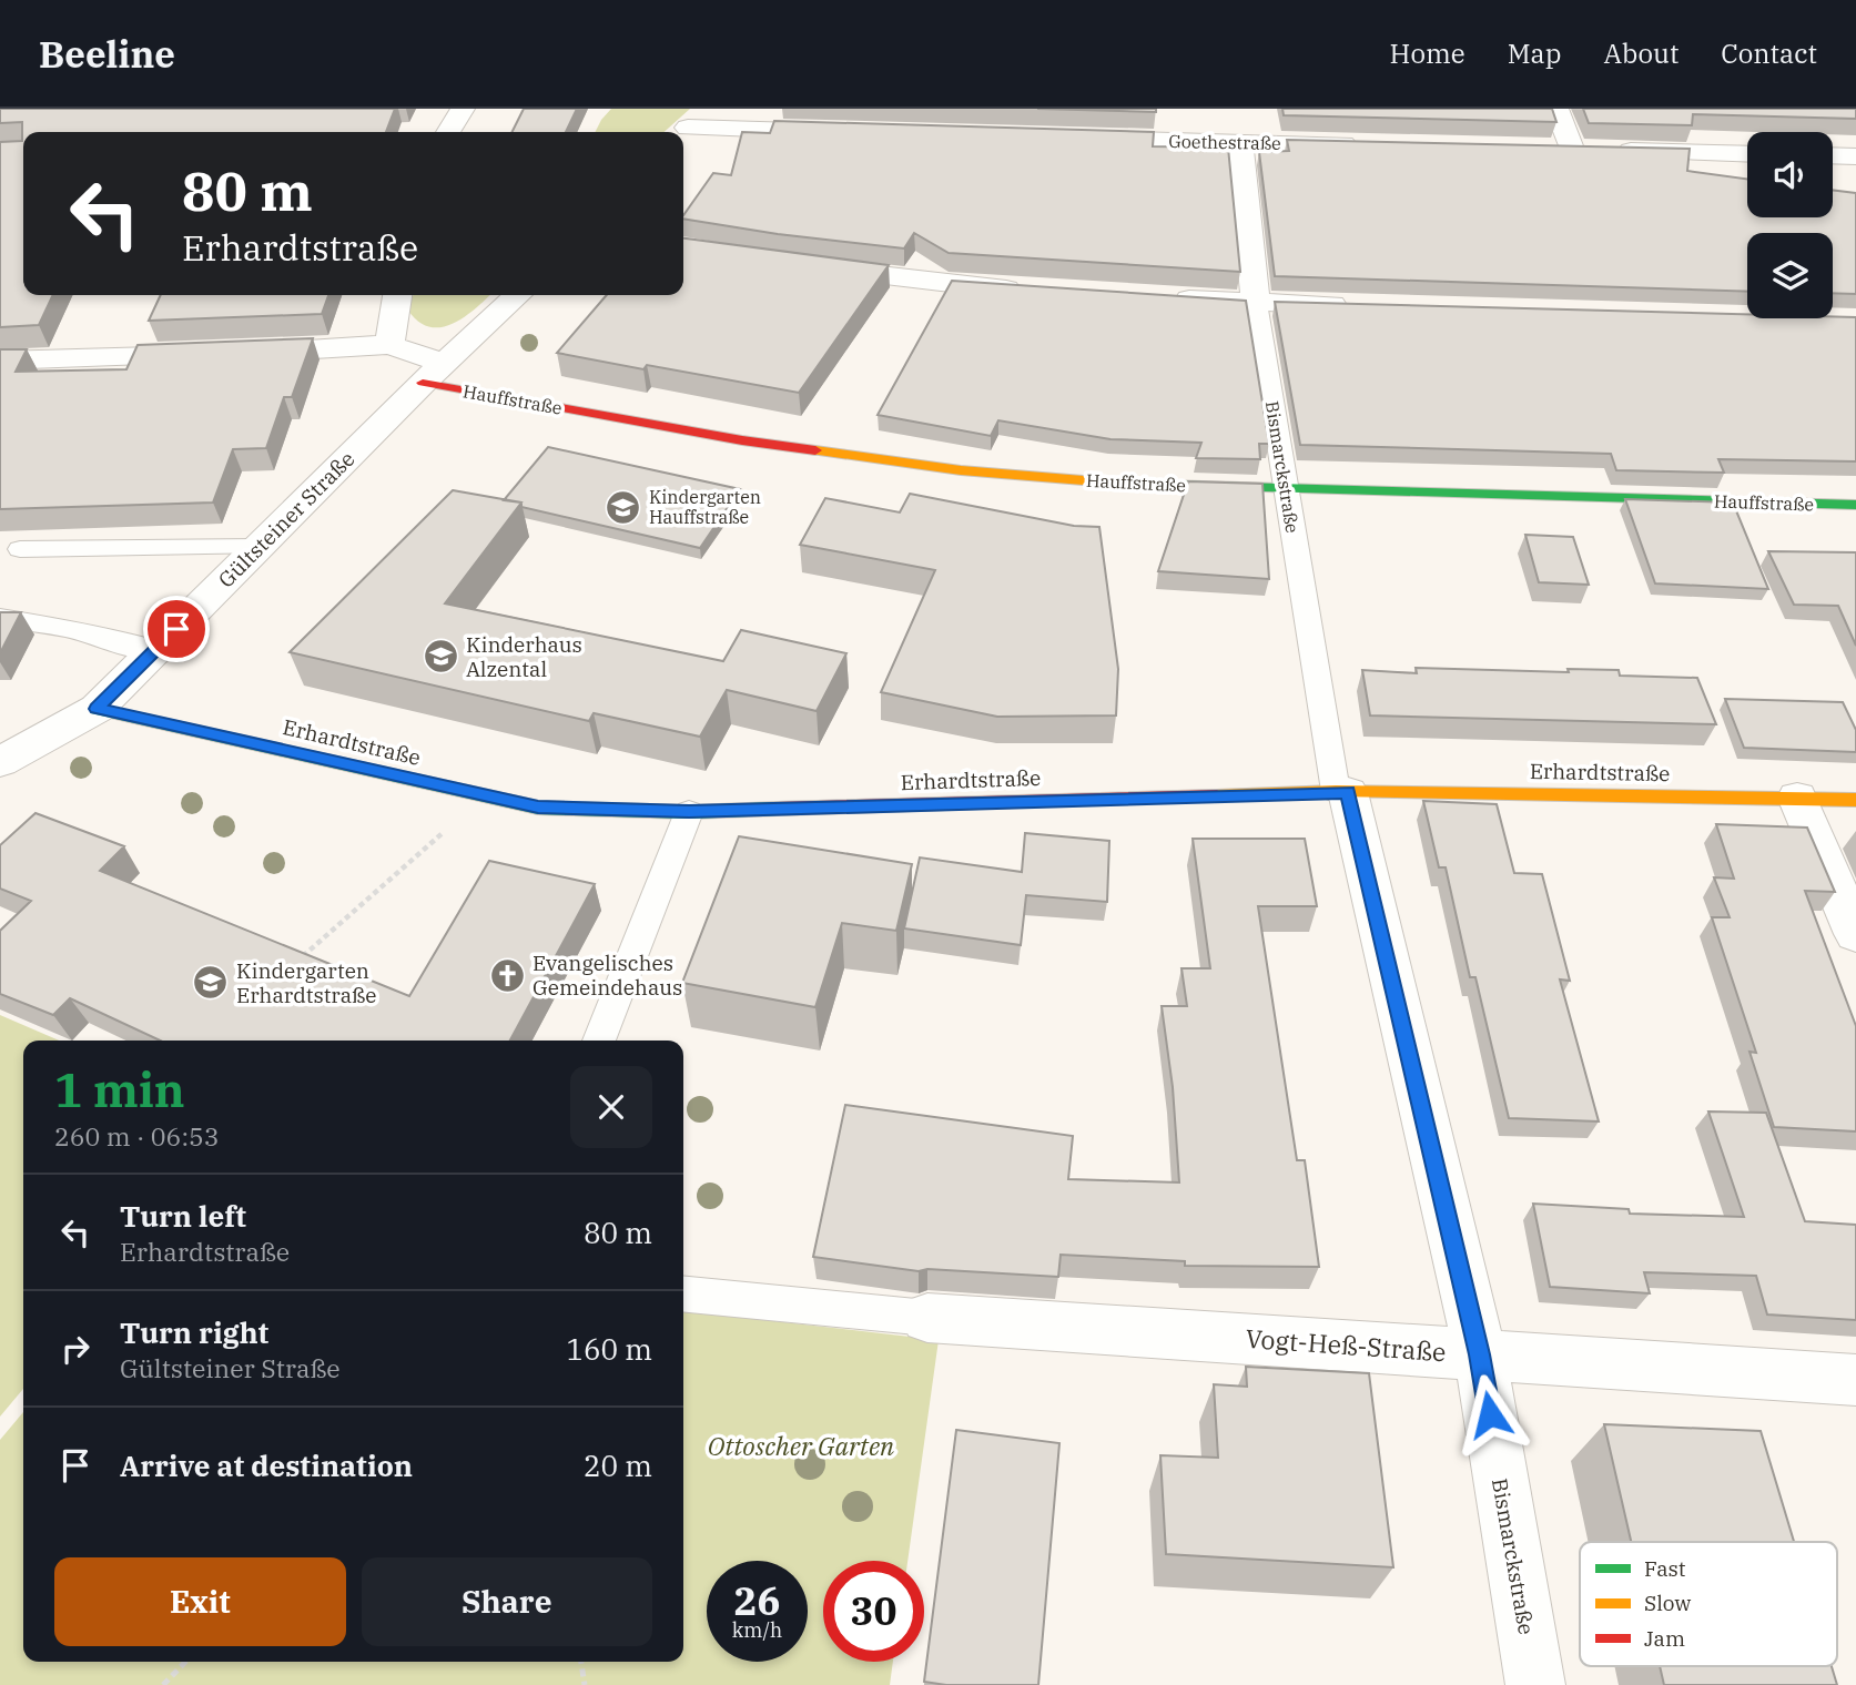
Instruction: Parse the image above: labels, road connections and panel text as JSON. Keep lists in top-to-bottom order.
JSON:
{
  "streets": {
    "street": [
      "Goethestraße",
      "Hauffstraße",
      "Bismarckstraße",
      "Gültsteiner Straße",
      "Erhardtstraße",
      "Vogt-Heß-Straße"
    ]
  },
  "crossings": [
    ["Goethestraße", "Bismarckstraße"],
    ["Hauffstraße", "Bismarckstraße"],
    ["Hauffstraße", "Gültsteiner Straße"],
    ["Bismarckstraße", "Erhardtstraße"],
    ["Bismarckstraße", "Vogt-Heß-Straße"],
    ["Gültsteiner Straße", "Erhardtstraße"]
  ],
  "parks": ["Ottoscher Garten"],
  "places": {
    "school or university": ["Kindergarten Hauffstraße", "Kinderhaus Alzental", "Kindergarten Erhardtstraße"],
    "church": ["Evangelisches Gemeindehaus"]
  },
  "legend": ["Fast", "Slow", "Jam"],
  "page": {
    "header": "Beeline",
    "nav": [
      "Home",
      "Map",
      "About",
      "Contact"
    ],
    "turn": ["80 m", "Erhardtstraße"],
    "heading": ["1 min", "260 m · 06:53"],
    "list": [
      {
        "name": "Turn left",
        "note": "Erhardtstraße",
        "value": "80 m"
      },
      {
        "name": "Turn right",
        "note": "Gültsteiner Straße",
        "value": "160 m"
      },
      {
        "name": "Arrive at destination",
        "value": "20 m"
      }
    ],
    "buttons": ["Exit", "Share"],
    "speed": "26 km/h",
    "limit": "30"
  }
}
